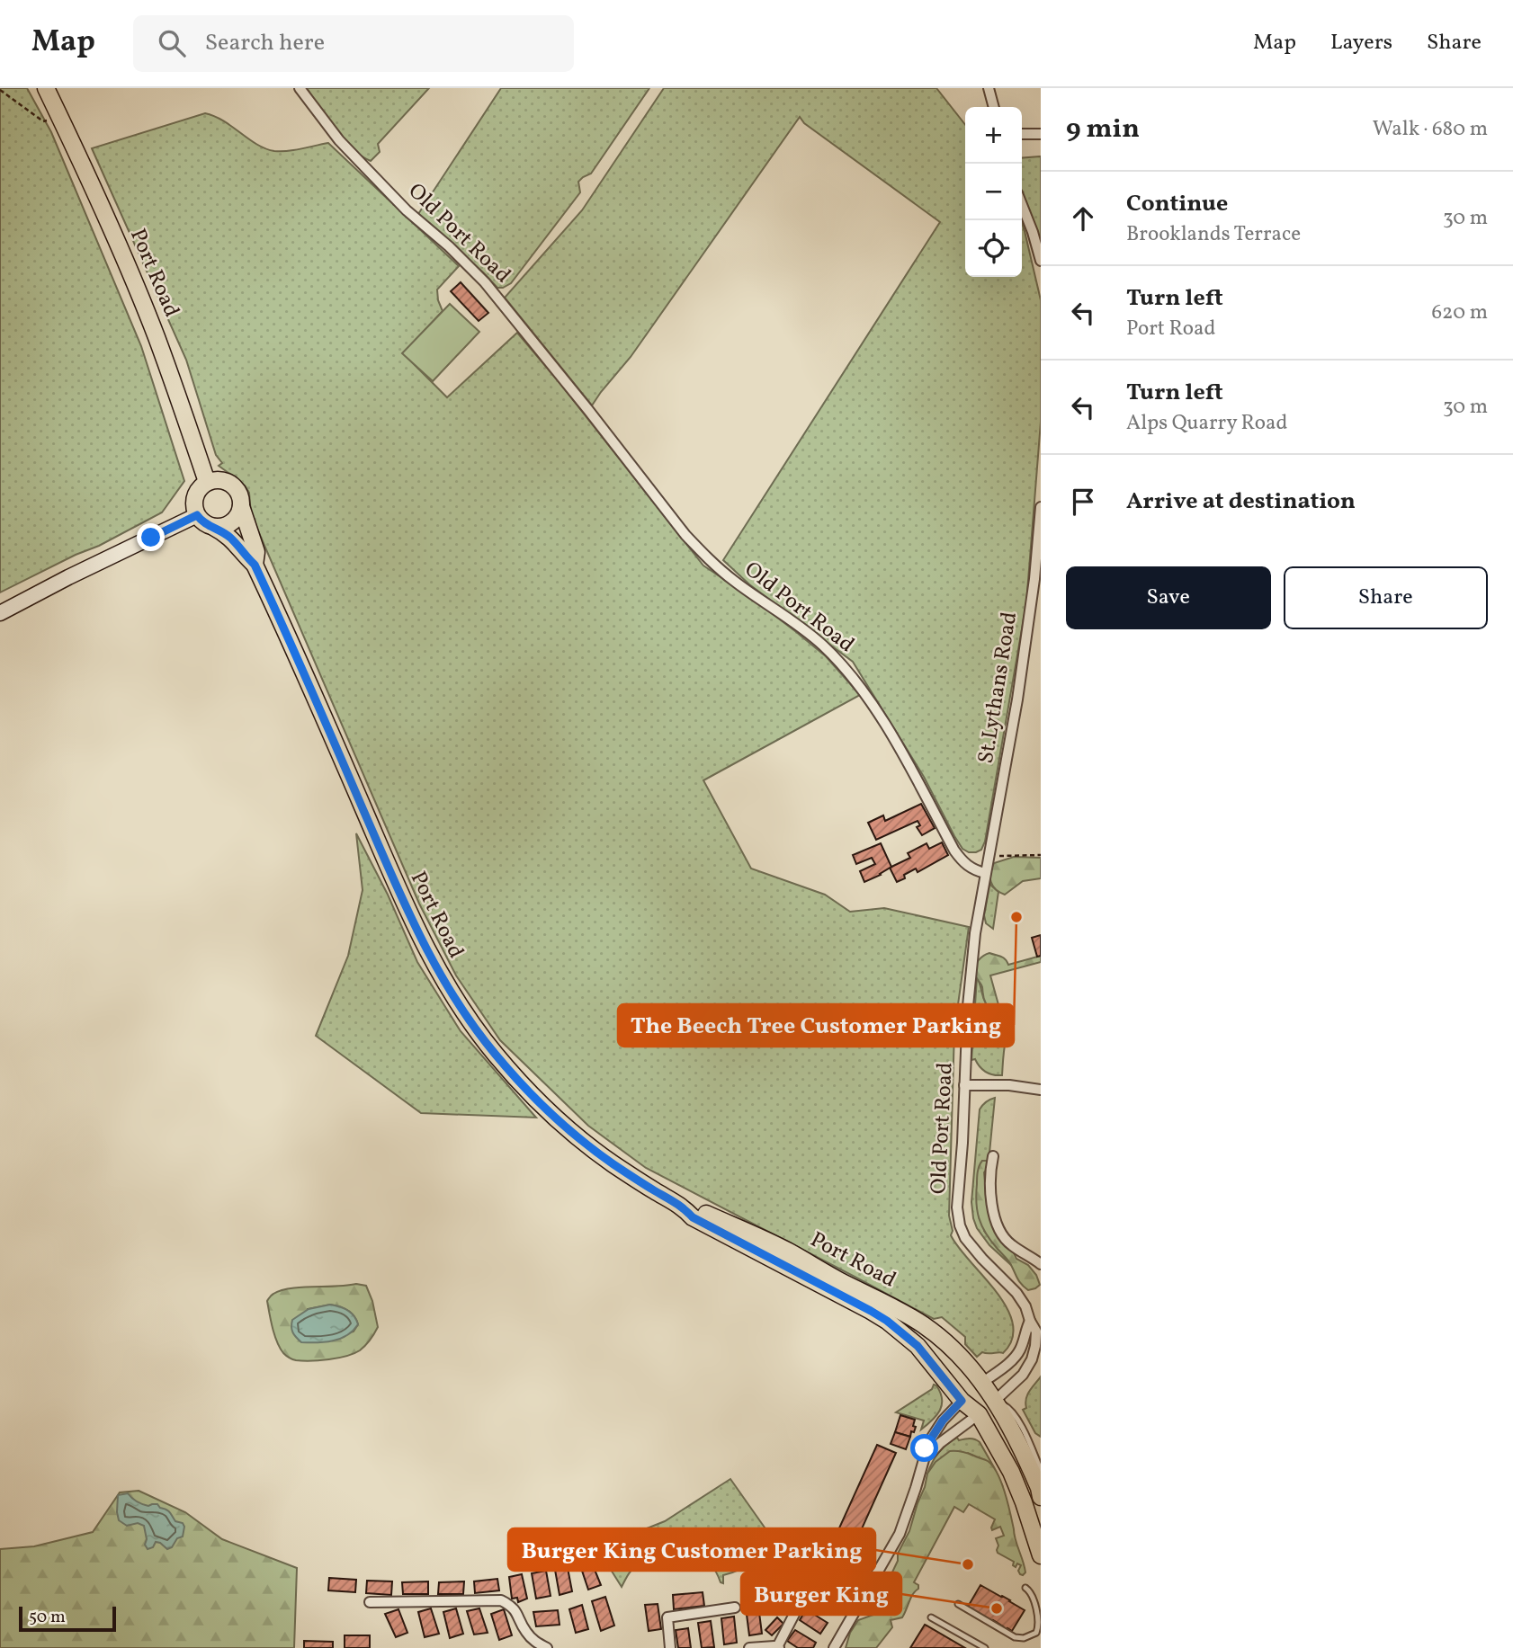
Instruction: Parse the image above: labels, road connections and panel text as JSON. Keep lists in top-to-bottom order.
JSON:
{
  "streets": {
    "main road": ["Port Road"],
    "street": ["Old Port Road", "St.Lythans Road"]
  },
  "crossings": [
    ["Old Port Road", "Port Road"],
    ["Old Port Road", "St.Lythans Road"]
  ],
  "places": ["The Beech Tree Customer Parking", "Burger King Customer Parking", "Burger King"],
  "scale_bar": "50 m",
  "page": {
    "header": "Map",
    "search": "Search here",
    "nav": ["Map", "Layers", "Share"],
    "heading": ["9 min", "Walk · 680 m"],
    "map_buttons": ["+", "−"],
    "list": [
      ["Continue", "Brooklands Terrace", "30 m"],
      ["Turn left", "Port Road", "620 m"],
      ["Turn left", "Alps Quarry Road", "30 m"],
      "Arrive at destination"
    ],
    "buttons": ["Save", "Share"],
    "scale": "50 m"
  }
}
